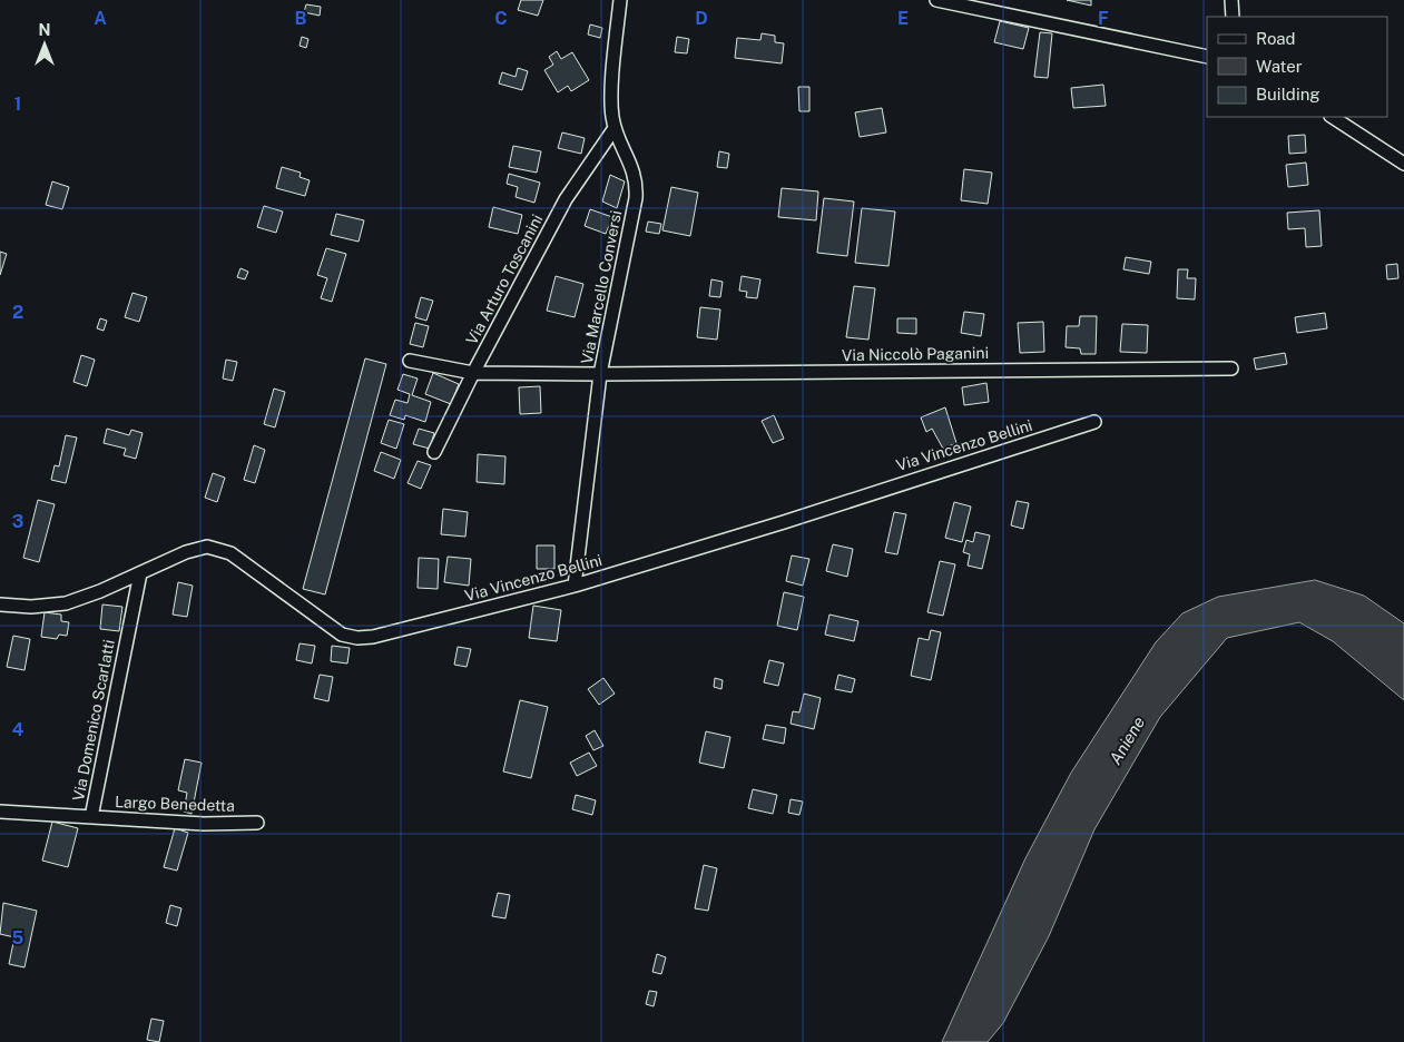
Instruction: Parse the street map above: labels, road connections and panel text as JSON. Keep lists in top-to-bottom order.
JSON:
{
  "streets": {
    "street": [
      "Via Arturo Toscanini",
      "Via Marcello Conversi",
      "Via Niccolò Paganini",
      "Via Vincenzo Bellini",
      "Via Domenico Scarlatti",
      "Largo Benedetta"
    ]
  },
  "crossings": [
    ["Via Arturo Toscanini", "Via Marcello Conversi"],
    ["Via Arturo Toscanini", "Via Niccolò Paganini"],
    ["Via Marcello Conversi", "Via Niccolò Paganini"],
    ["Via Marcello Conversi", "Via Vincenzo Bellini"],
    ["Via Vincenzo Bellini", "Via Domenico Scarlatti"],
    ["Via Domenico Scarlatti", "Largo Benedetta"]
  ],
  "water": ["Aniene"],
  "legend": ["Road", "Water", "Building"],
  "north": "top",
  "grid": {
    "columns": [
      "A",
      "B",
      "C",
      "D",
      "E",
      "F"
    ],
    "rows": [
      "1",
      "2",
      "3",
      "4",
      "5"
    ]
  }
}
